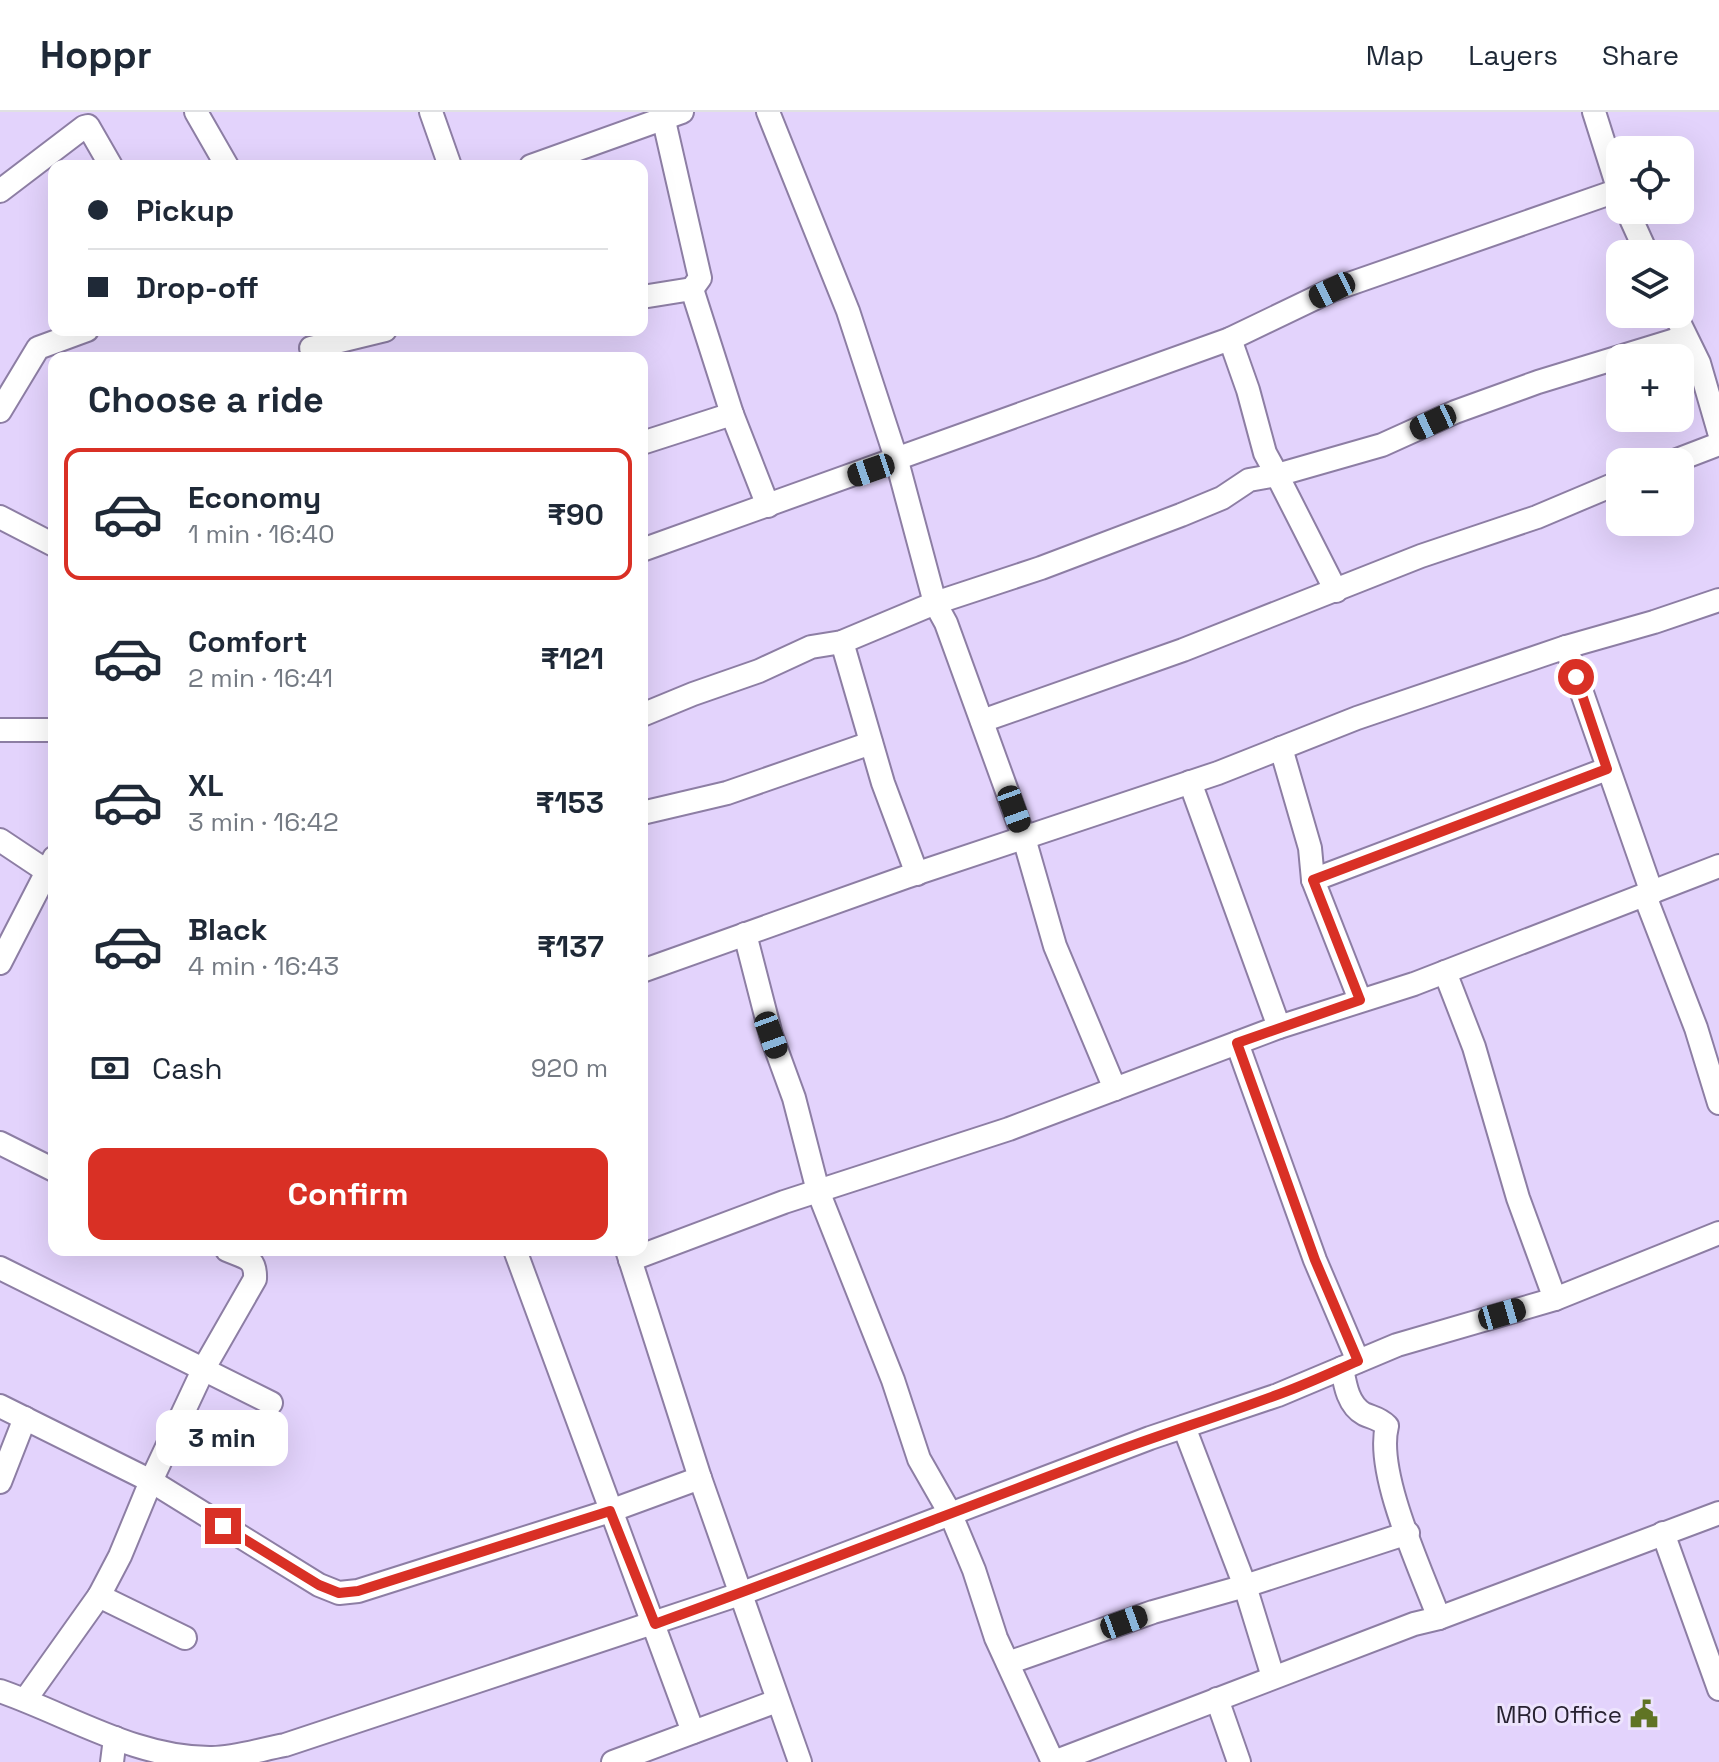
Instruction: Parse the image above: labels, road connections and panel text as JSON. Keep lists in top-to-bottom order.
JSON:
{
  "places": {
    "public building": ["MRO Office"]
  },
  "page": {
    "header": "Hoppr",
    "nav": ["Map", "Layers", "Share"],
    "map_buttons": ["+", "−"],
    "banner": ["Pickup", "Drop-off"],
    "heading": "Choose a ride",
    "list": [
      {
        "name": "Economy",
        "note": "1 min · 16:40",
        "value": "₹90"
      },
      {
        "name": "Comfort",
        "note": "2 min · 16:41",
        "value": "₹121"
      },
      {
        "name": "XL",
        "note": "3 min · 16:42",
        "value": "₹153"
      },
      {
        "name": "Black",
        "note": "4 min · 16:43",
        "value": "₹137"
      }
    ],
    "pay": ["Cash", "920 m"],
    "buttons": "Confirm",
    "bubble": "3 min"
  }
}
